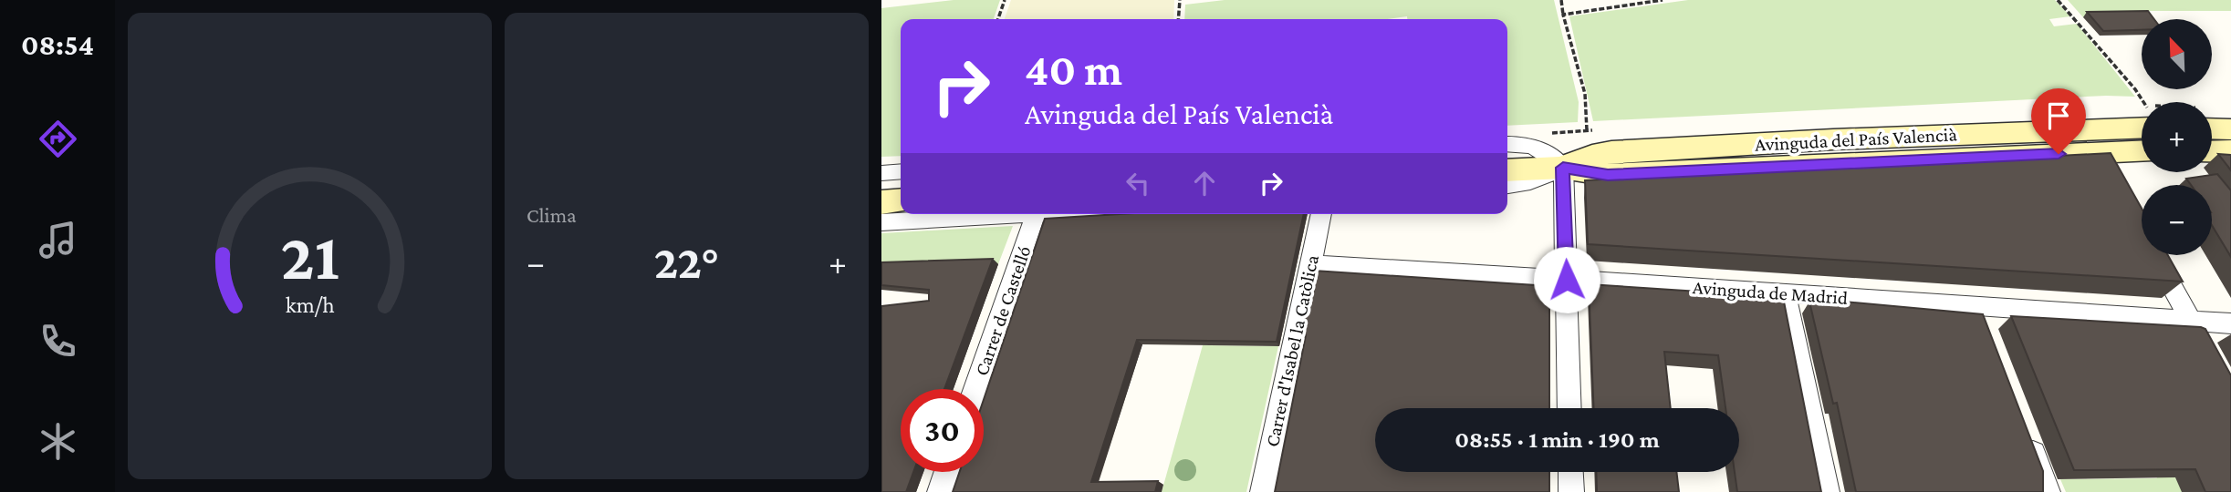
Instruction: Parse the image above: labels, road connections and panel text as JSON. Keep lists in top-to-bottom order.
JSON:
{
  "streets": {
    "street": [
      "Avinguda del País Valencià",
      "Avinguda de Madrid",
      "Carrer de Castelló",
      "Carrer d'Isabel la Catòlica"
    ]
  },
  "crossings": [
    ["Avinguda de Madrid", "Carrer d'Isabel la Catòlica"]
  ],
  "north": "top left",
  "page": {
    "tabs": "08:54",
    "tile": "Clima",
    "map_buttons": ["+", "−"],
    "turn": ["40 m", "Avinguda del País Valencià"],
    "heat": ["−", "22°", "+"],
    "limit": "30",
    "trip": "08:55 · 1 min · 190 m",
    "gauge": ["21", "km/h"]
  }
}
